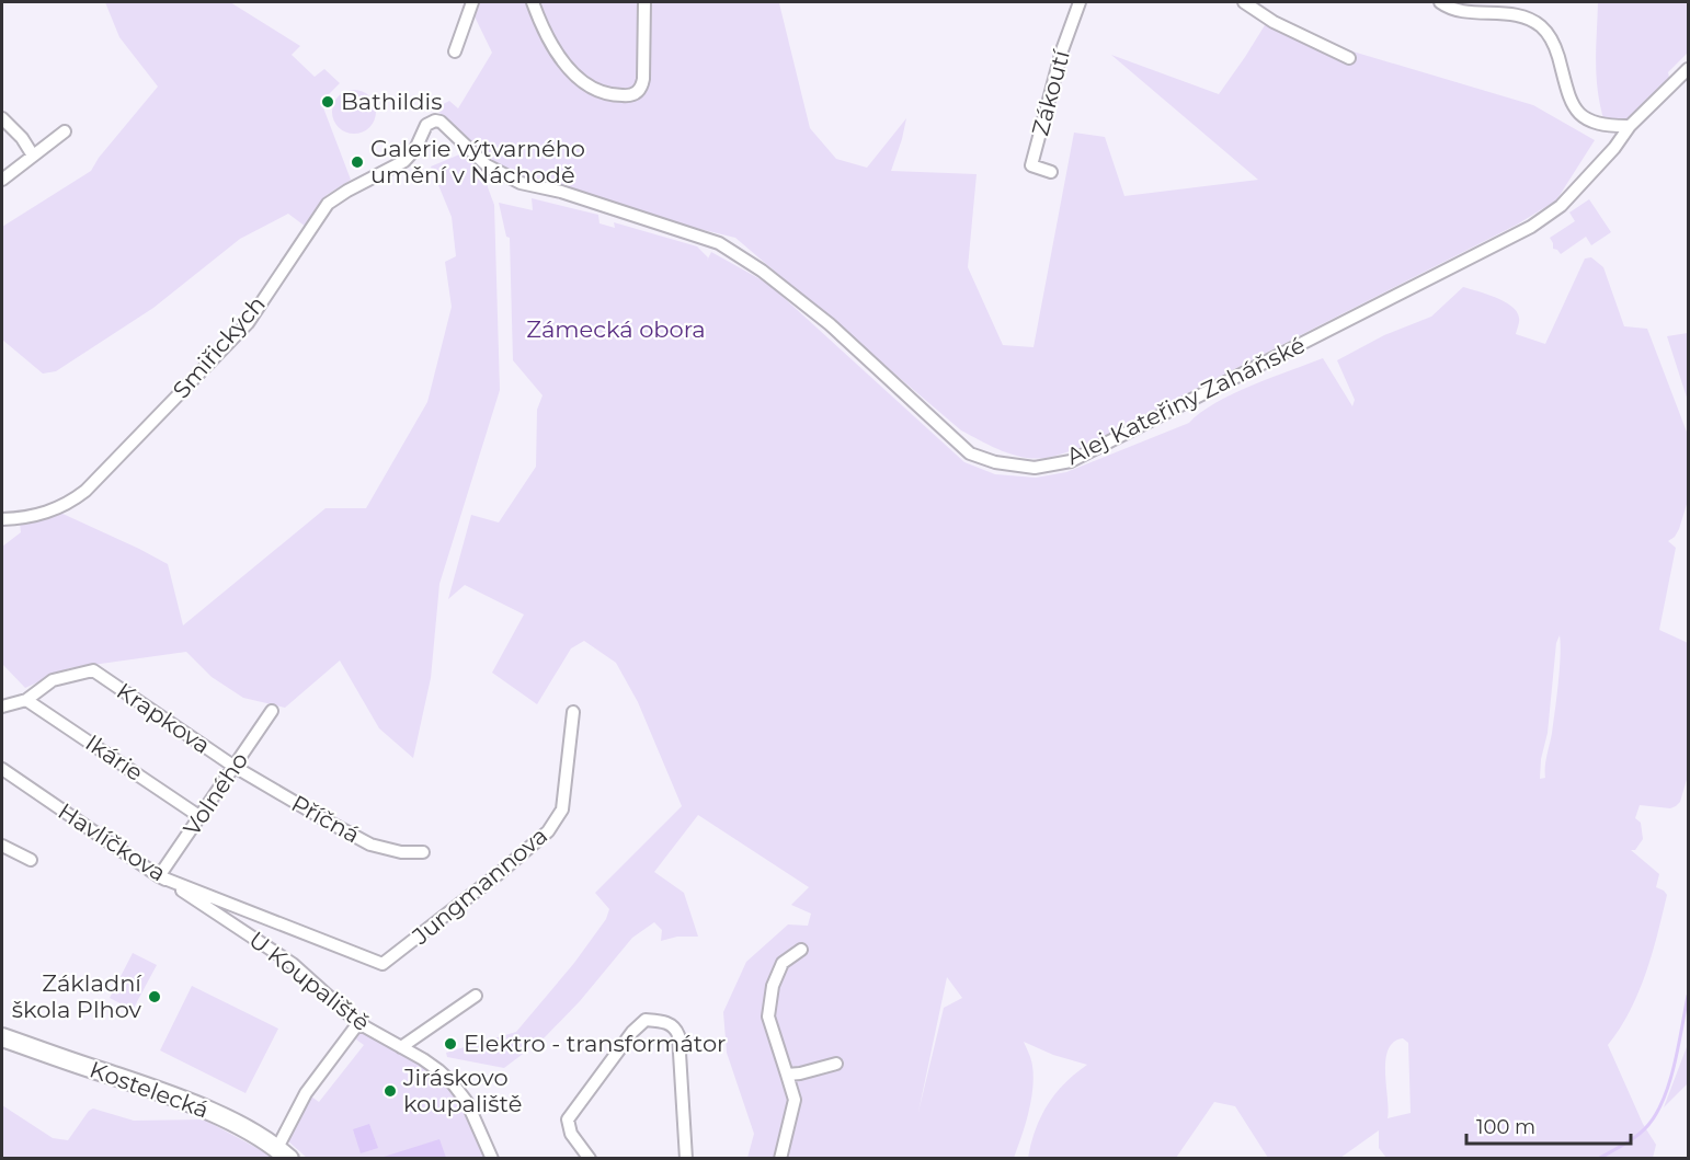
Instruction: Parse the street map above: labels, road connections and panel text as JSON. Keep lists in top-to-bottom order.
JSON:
{
  "streets": {
    "main road": ["Kostelecká"],
    "street": [
      "Zákoutí",
      "Smiřických",
      "Alej Kateřiny Zaháňské",
      "Krapkova",
      "Ikárie",
      "Volného",
      "Příčná",
      "Havlíčkova",
      "Jungmannova",
      "U Koupaliště"
    ]
  },
  "crossings": [
    ["Smiřických", "Alej Kateřiny Zaháňské"],
    ["Krapkova", "Ikárie"],
    ["Krapkova", "Volného"],
    ["Krapkova", "Příčná"],
    ["Ikárie", "Volného"],
    ["Volného", "Příčná"],
    ["Volného", "Havlíčkova"],
    ["Volného", "U Koupaliště"],
    ["Havlíčkova", "Jungmannova"],
    ["Havlíčkova", "U Koupaliště"]
  ],
  "parks": ["Zámecká obora"],
  "places": [
    "Bathildis",
    "Galerie výtvarného umění v Náchodě",
    "Základní škola Plhov",
    "Elektro - transformátor",
    "Jiráskovo koupaliště"
  ],
  "scale_bar": "100 m"
}
